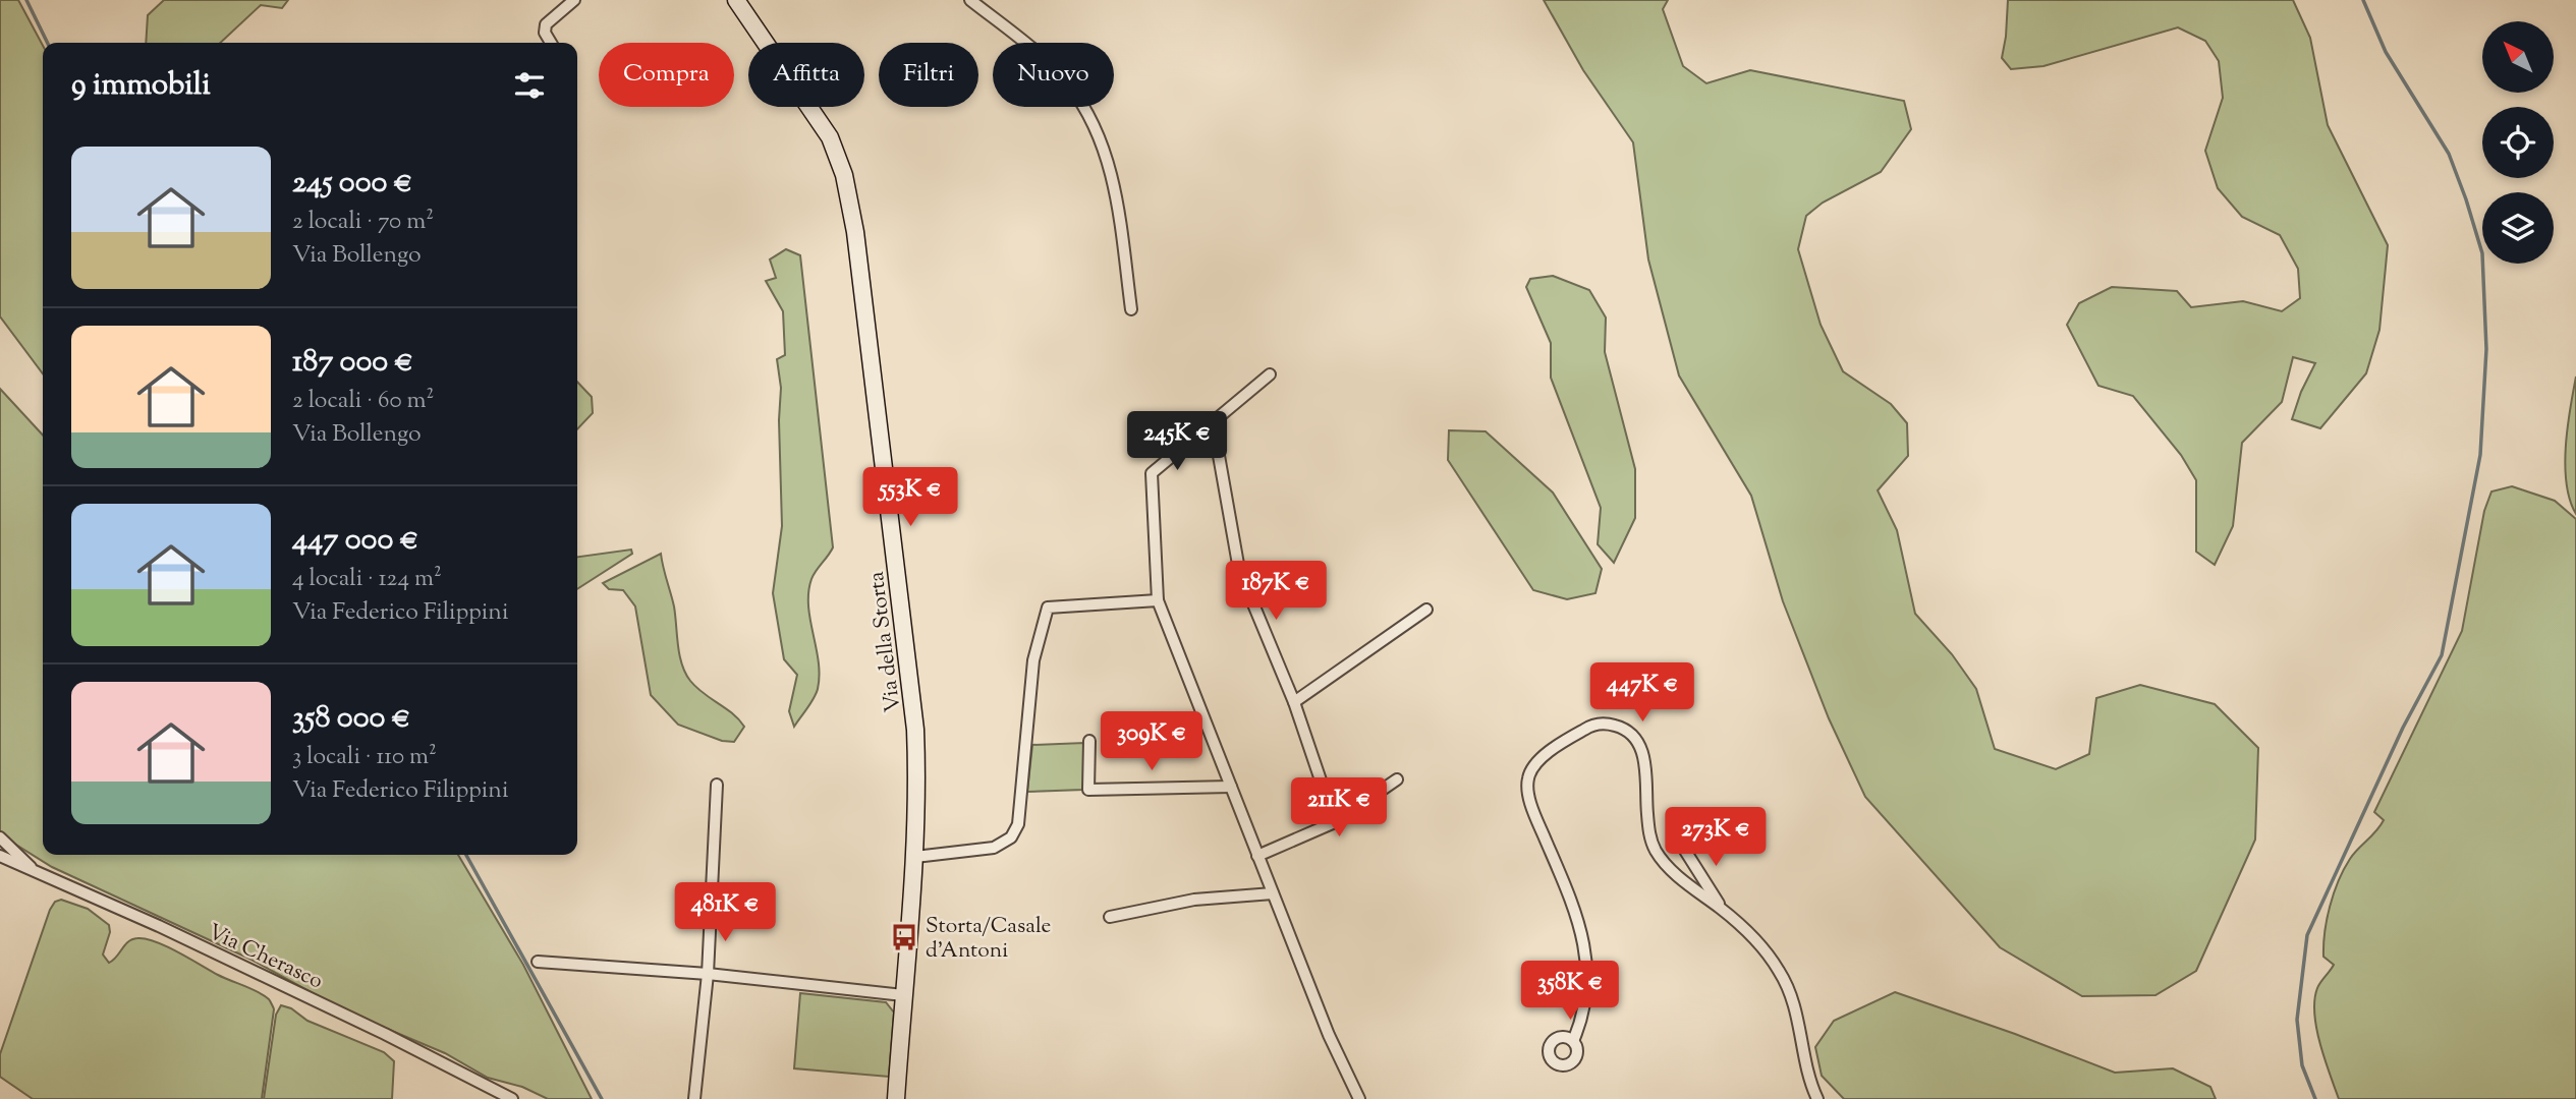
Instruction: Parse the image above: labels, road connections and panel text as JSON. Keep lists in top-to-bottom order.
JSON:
{
  "streets": {
    "main road": ["Via della Storta"],
    "street": ["Via Cherasco"]
  },
  "places": {
    "bus stop": ["Storta/Casale d'Antoni"]
  },
  "north": "top left",
  "page": {
    "chip": [
      "Compra",
      "Affitta",
      "Filtri",
      "Nuovo"
    ],
    "heading": "9 immobili",
    "list": [
      {
        "name": "245 000 €",
        "note": "2 locali · 70 m² · Via Bollengo"
      },
      {
        "name": "187 000 €",
        "note": "2 locali · 60 m² · Via Bollengo"
      },
      {
        "name": "447 000 €",
        "note": "4 locali · 124 m² · Via Federico Filippini"
      },
      {
        "name": "358 000 €",
        "note": "3 locali · 110 m² · Via Federico Filippini"
      }
    ],
    "price": [
      "245K €",
      "553K €",
      "187K €",
      "447K €",
      "309K €",
      "211K €",
      "273K €",
      "481K €",
      "358K €"
    ]
  }
}
